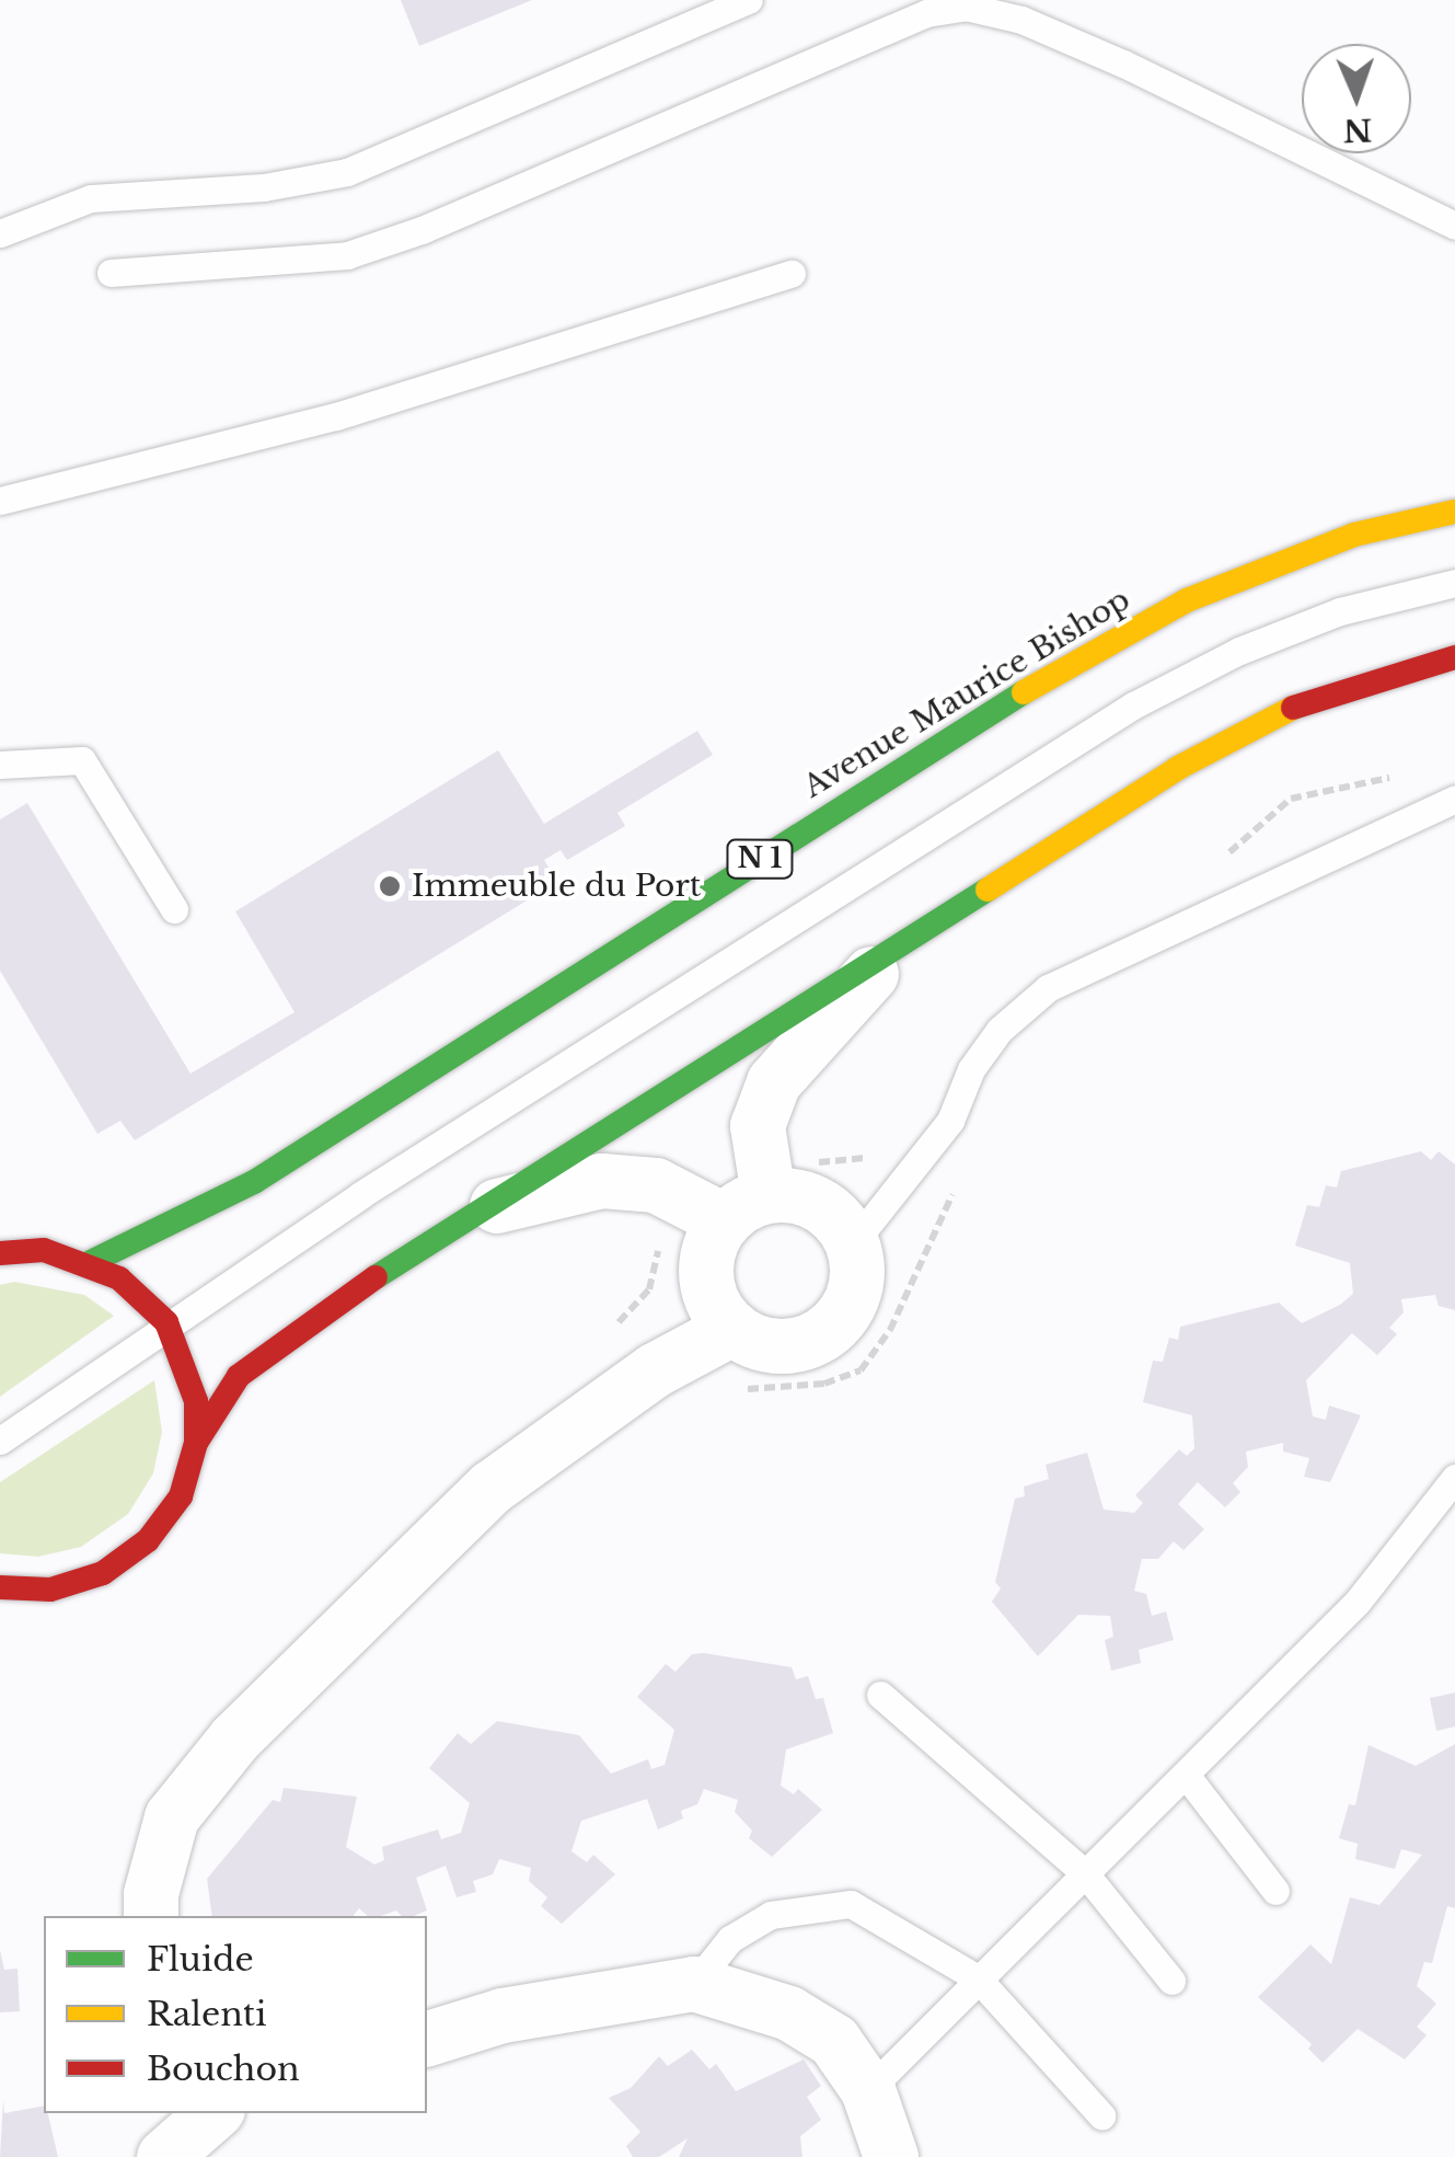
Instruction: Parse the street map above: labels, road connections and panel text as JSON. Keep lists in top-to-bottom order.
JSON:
{
  "streets": {
    "main road": ["Avenue Maurice Bishop", "N 1"]
  },
  "places": ["Immeuble du Port"],
  "legend": ["Fluide", "Ralenti", "Bouchon"],
  "north": "bottom"
}
